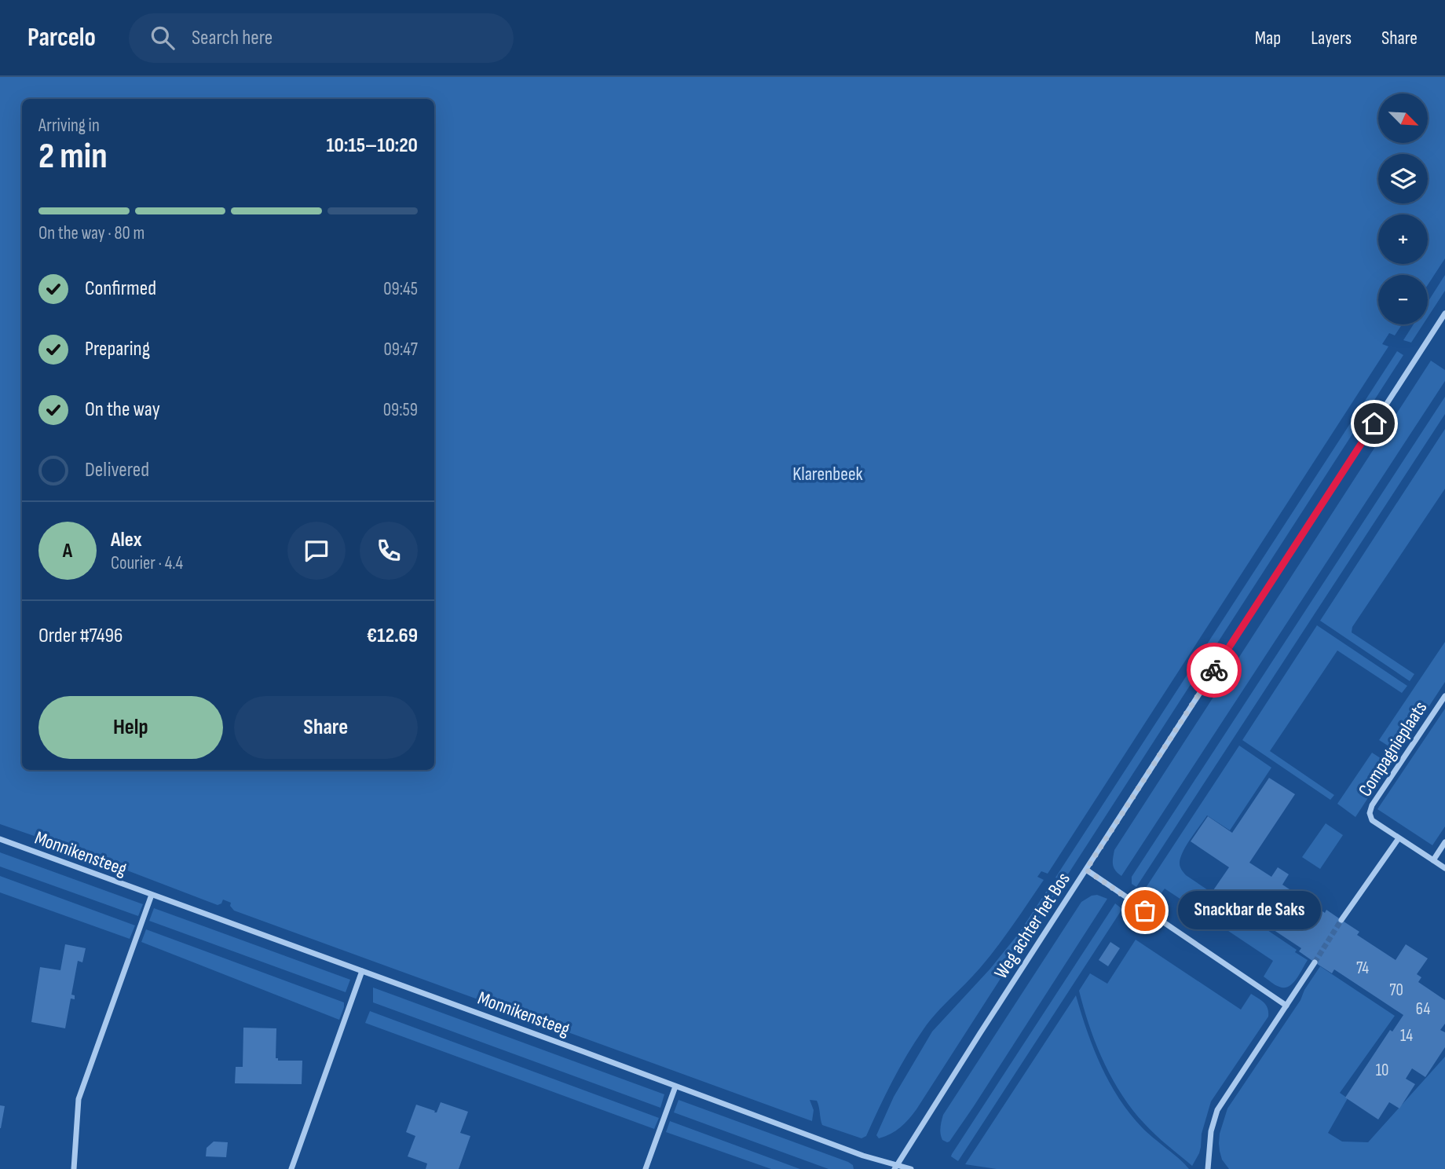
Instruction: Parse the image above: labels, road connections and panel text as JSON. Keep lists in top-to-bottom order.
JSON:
{
  "streets": {
    "street": ["Compagnieplaats", "Monnikensteeg", "Weg achter het Bos"]
  },
  "crossings": [
    ["Monnikensteeg", "Weg achter het Bos"]
  ],
  "parks": ["Klarenbeek"],
  "places": ["Snackbar de Saks"],
  "house_numbers": [
    "74",
    "70",
    "64",
    "14",
    "10"
  ],
  "north": "bottom right",
  "page": {
    "header": "Parcelo",
    "search": "Search here",
    "nav": ["Map", "Layers", "Share"],
    "map_buttons": ["+", "−"],
    "heading": ["2 min", "Arriving in", "10:15–10:20"],
    "panel": [
      "Alex",
      "Courier · 4.4",
      "Order #7496",
      "€12.69"
    ],
    "bar": "On the way · 80 m",
    "list": [
      ["Confirmed", "09:45"],
      ["Preparing", "09:47"],
      ["On the way", "09:59"],
      "Delivered"
    ],
    "round": "A",
    "buttons": ["Help", "Share"],
    "bubble": "Snackbar de Saks"
  }
}
